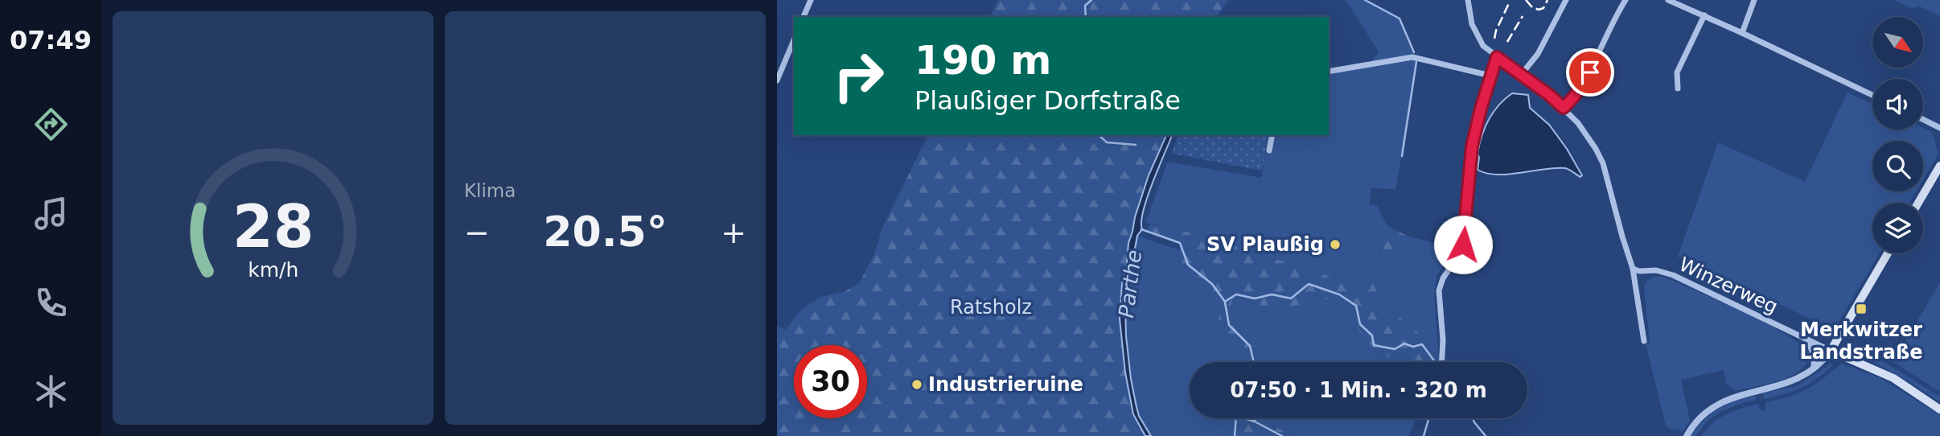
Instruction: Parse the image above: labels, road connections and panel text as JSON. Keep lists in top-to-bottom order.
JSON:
{
  "streets": {
    "street": ["Winzerweg"]
  },
  "water": ["Parthe"],
  "parks": ["Ratsholz"],
  "places": {
    "other": ["SV Plaußig", "Industrieruine"],
    "transit": ["Merkwitzer Landstraße"]
  },
  "north": "bottom right",
  "page": {
    "tabs": "07:49",
    "tile": "Klima",
    "turn": ["190 m", "Plaußiger Dorfstraße"],
    "heat": ["−", "20.5°", "+"],
    "limit": "30",
    "trip": "07:50 · 1 Min. · 320 m",
    "gauge": ["28", "km/h"]
  }
}
